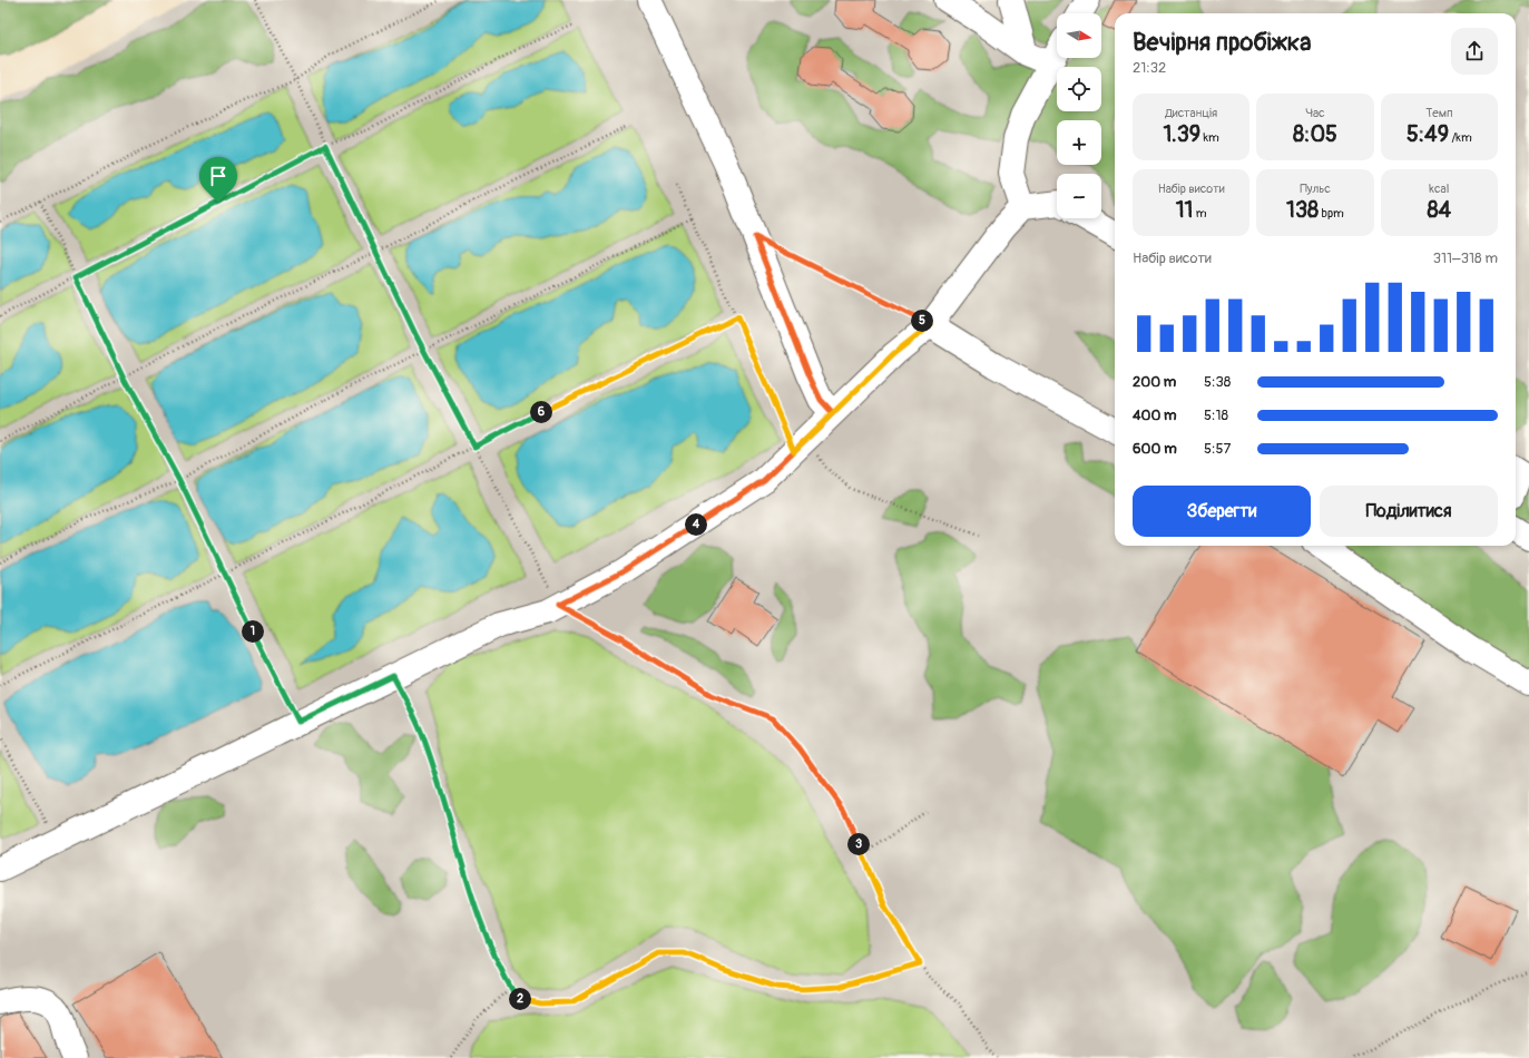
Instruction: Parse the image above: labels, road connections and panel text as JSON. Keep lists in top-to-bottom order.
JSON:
{
  "north": "right",
  "page": {
    "map_buttons": ["+", "−"],
    "heading": ["Вечірня пробіжка", "21:32"],
    "stats": [
      ["Дистанція", "1.39 km"],
      ["Час", "8:05"],
      ["Темп", "5:49 /km"],
      ["Набір висоти", "11 m"],
      ["Пульс", "138 bpm"],
      ["kcal", "84"]
    ],
    "chart": ["Набір висоти", "311–318 m"],
    "pins": [
      "5",
      "6",
      "4",
      "1",
      "3",
      "2"
    ],
    "list": [
      {
        "name": "200 m",
        "note": "5:38"
      },
      {
        "name": "400 m",
        "note": "5:18"
      },
      {
        "name": "600 m",
        "note": "5:57"
      }
    ],
    "buttons": ["Зберегти", "Поділитися"]
  }
}
